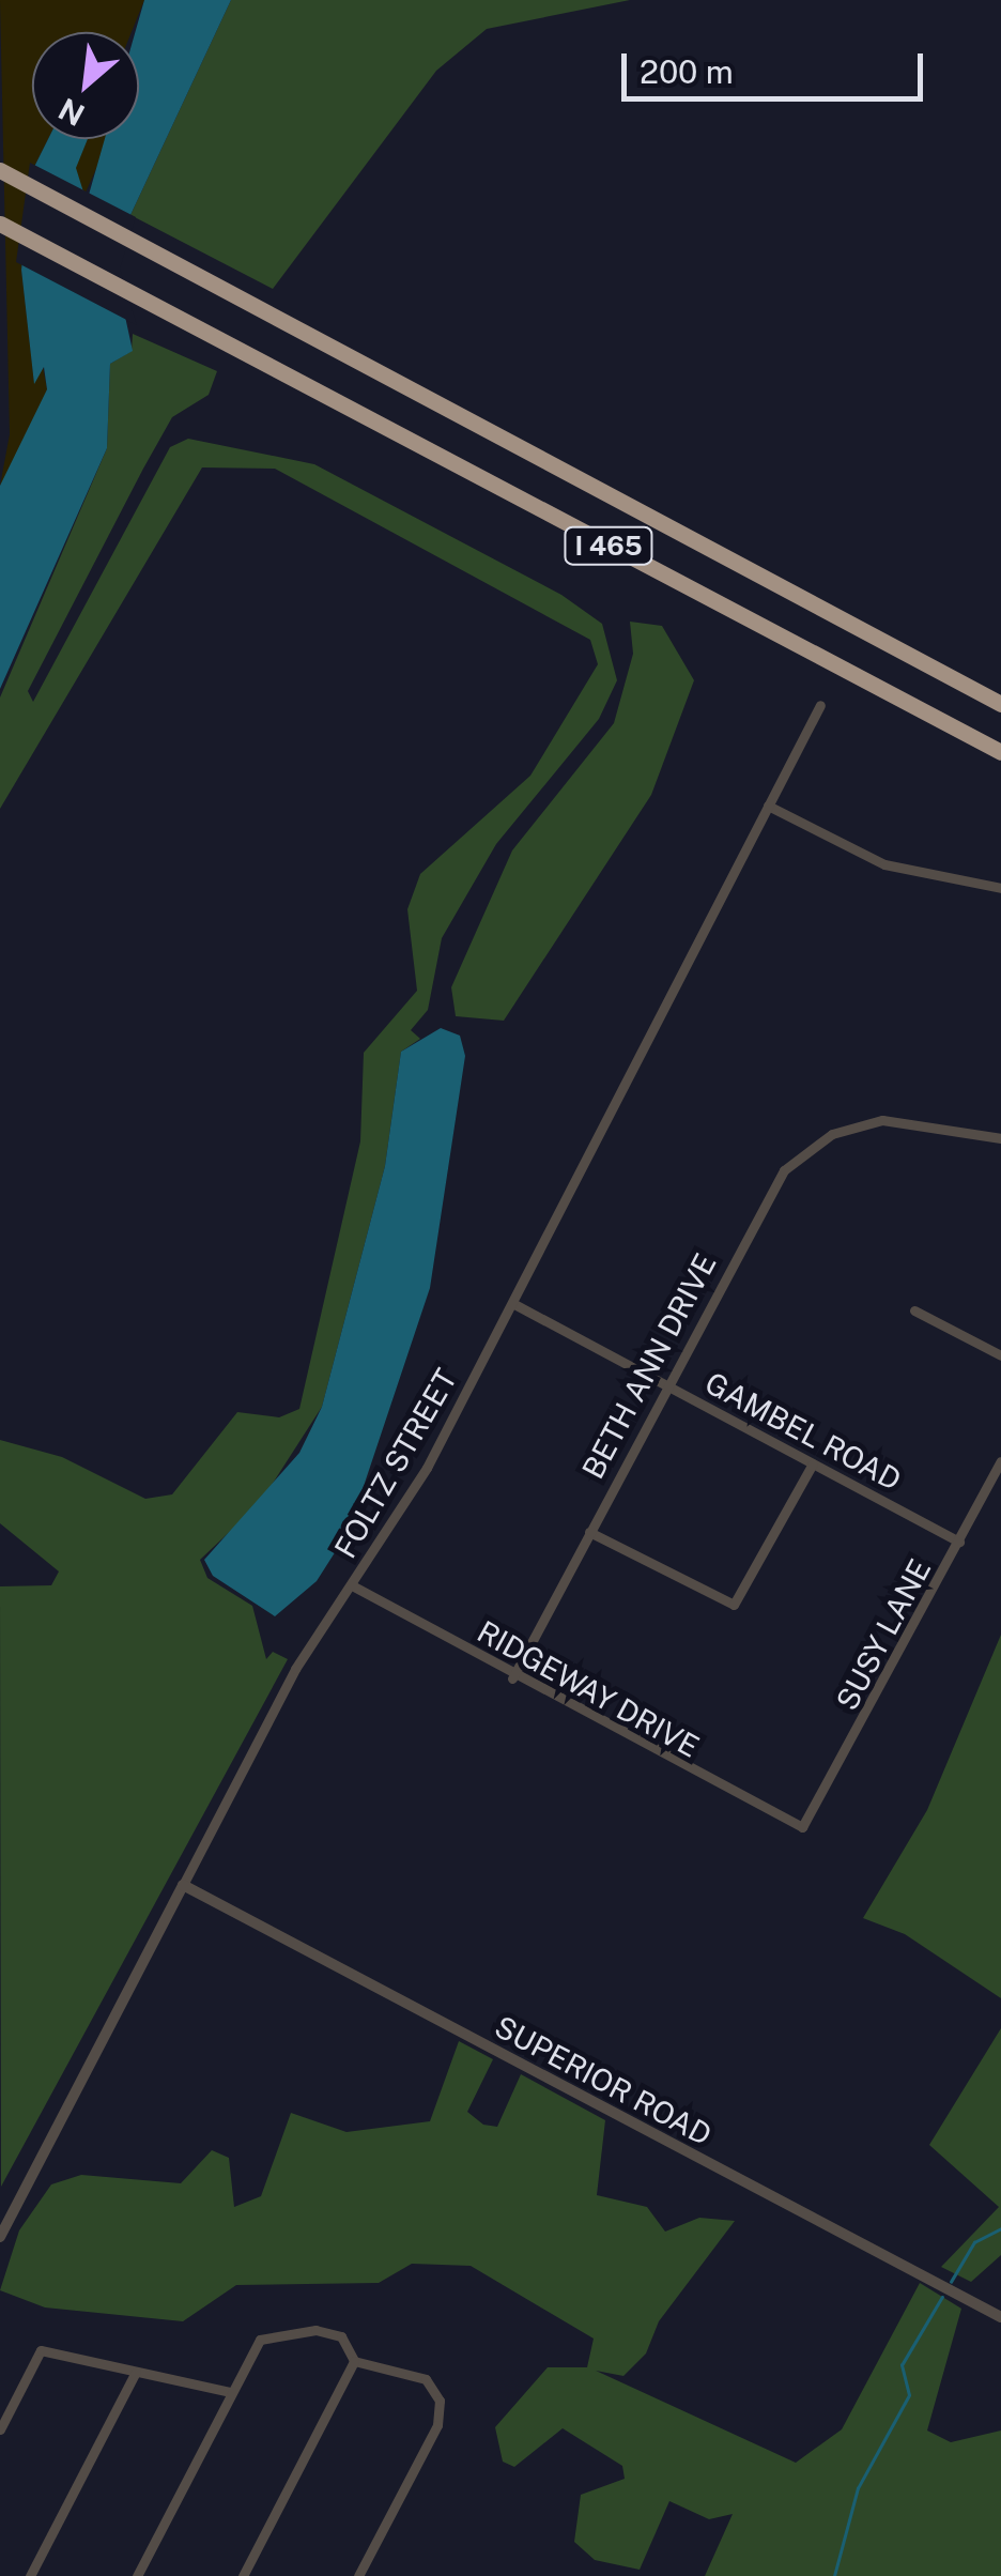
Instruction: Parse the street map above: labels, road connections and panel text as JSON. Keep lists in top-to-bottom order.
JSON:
{
  "streets": {
    "highway": ["I 465"],
    "street": [
      "BETH ANN DRIVE",
      "GAMBEL ROAD",
      "FOLTZ STREET",
      "SUSY LANE",
      "RIDGEWAY DRIVE",
      "SUPERIOR ROAD"
    ]
  },
  "crossings": [
    ["BETH ANN DRIVE", "GAMBEL ROAD"],
    ["BETH ANN DRIVE", "RIDGEWAY DRIVE"],
    ["GAMBEL ROAD", "FOLTZ STREET"],
    ["GAMBEL ROAD", "SUSY LANE"],
    ["FOLTZ STREET", "RIDGEWAY DRIVE"],
    ["FOLTZ STREET", "SUPERIOR ROAD"],
    ["SUSY LANE", "RIDGEWAY DRIVE"]
  ],
  "scale_bar": "200 m",
  "north": "bottom left"
}
